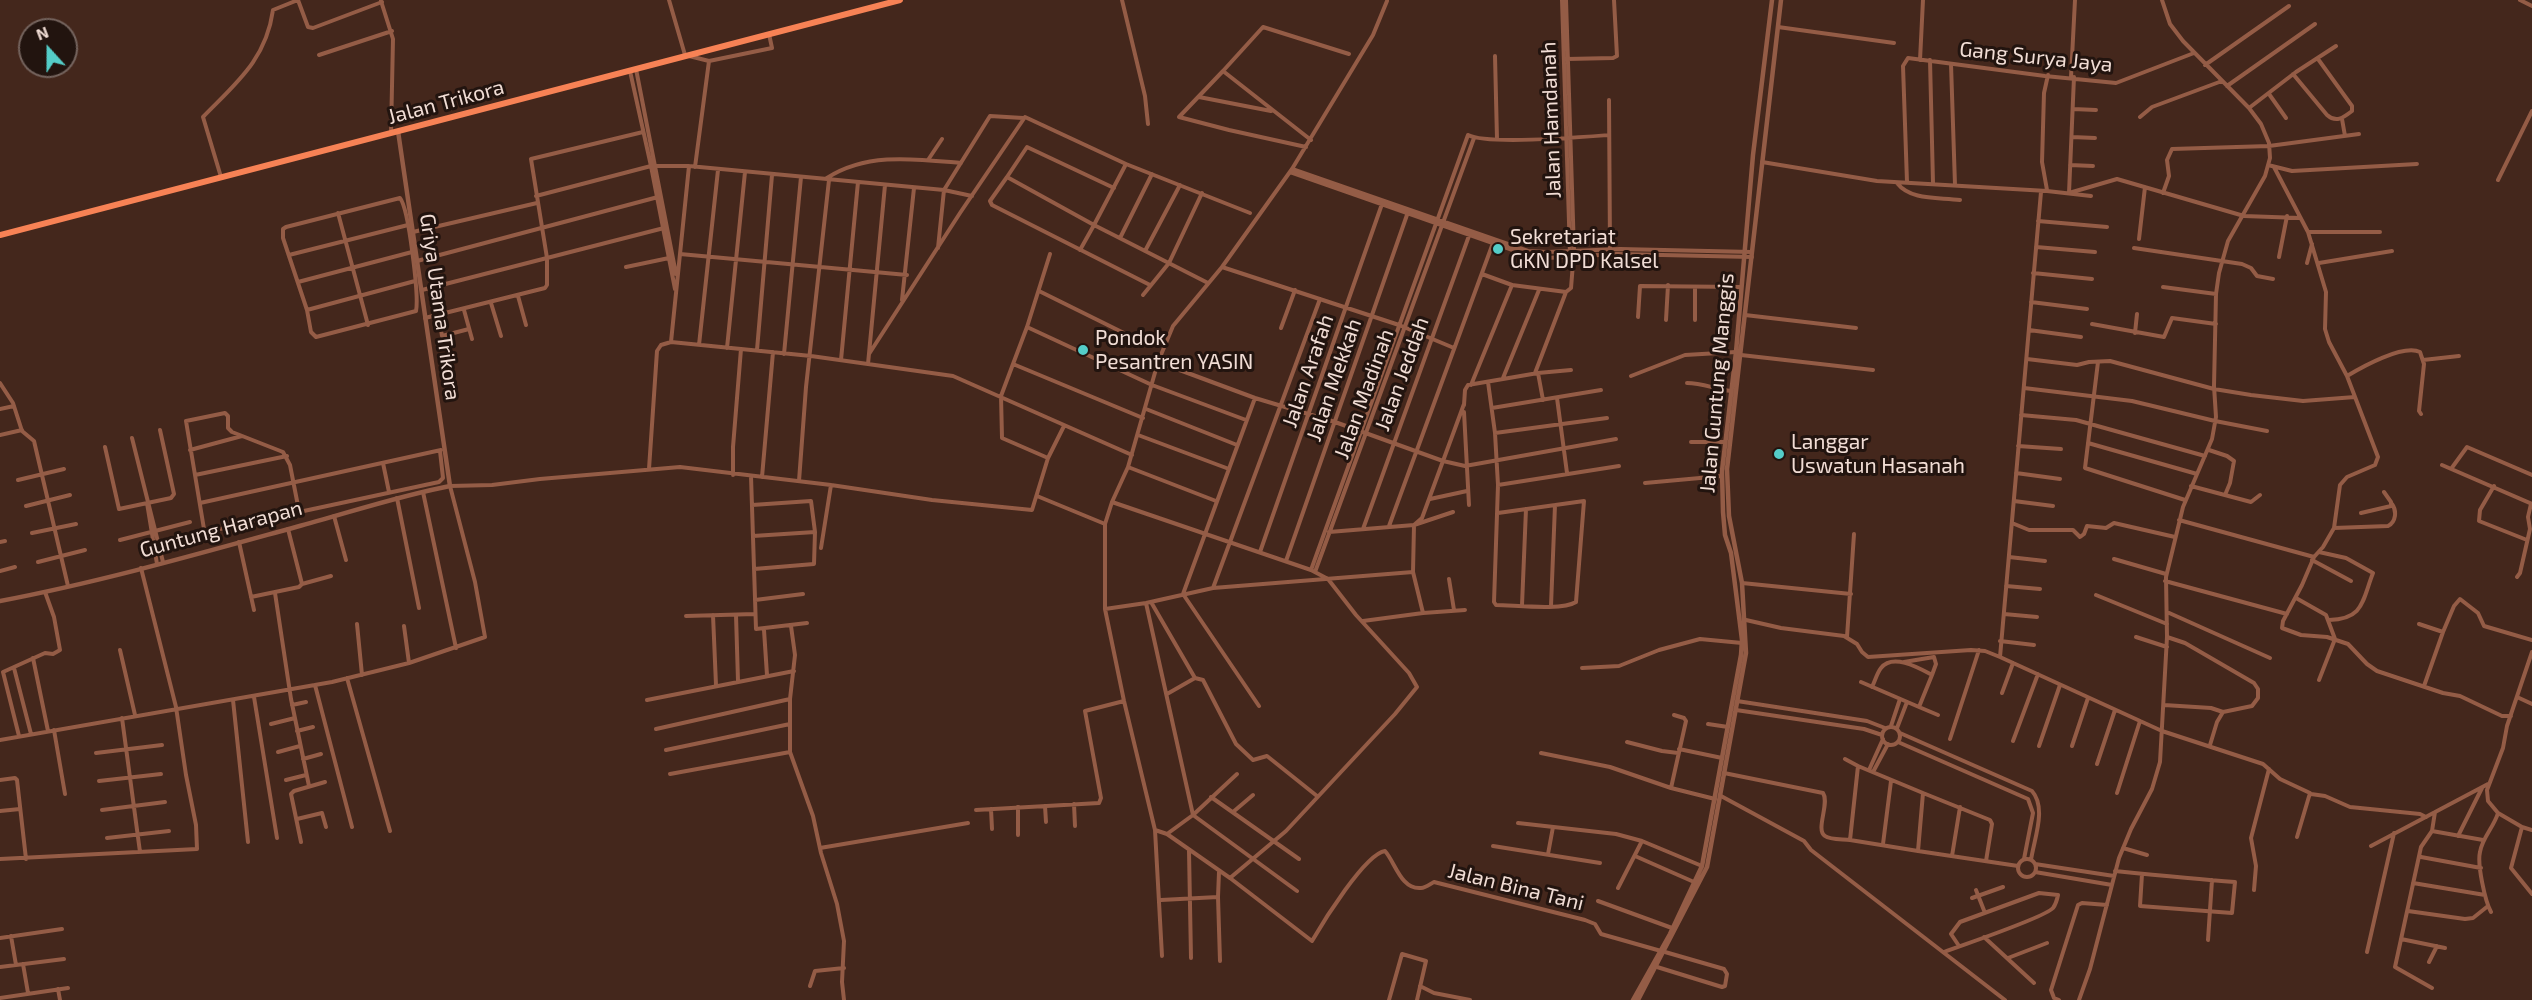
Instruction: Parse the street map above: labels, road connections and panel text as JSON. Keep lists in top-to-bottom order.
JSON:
{
  "streets": {
    "main road": ["Jalan Trikora"],
    "street": [
      "Gang Surya Jaya",
      "Jalan Hamdanah",
      "Griya Utama Trikora",
      "Jalan Arafah",
      "Jalan Jeddah",
      "Jalan Mekkah",
      "Jalan Guntung Manggis",
      "Jalan Madinah",
      "Guntung Harapan",
      "Jalan Bina Tani"
    ]
  },
  "crossings": [
    ["Jalan Trikora", "Griya Utama Trikora"],
    ["Griya Utama Trikora", "Guntung Harapan"],
    ["Jalan Guntung Manggis", "Jalan Bina Tani"]
  ],
  "places": ["Sekretariat GKN DPD Kalsel", "Pondok Pesantren YASIN", "Langgar Uswatun Hasanah"],
  "north": "top"
}
